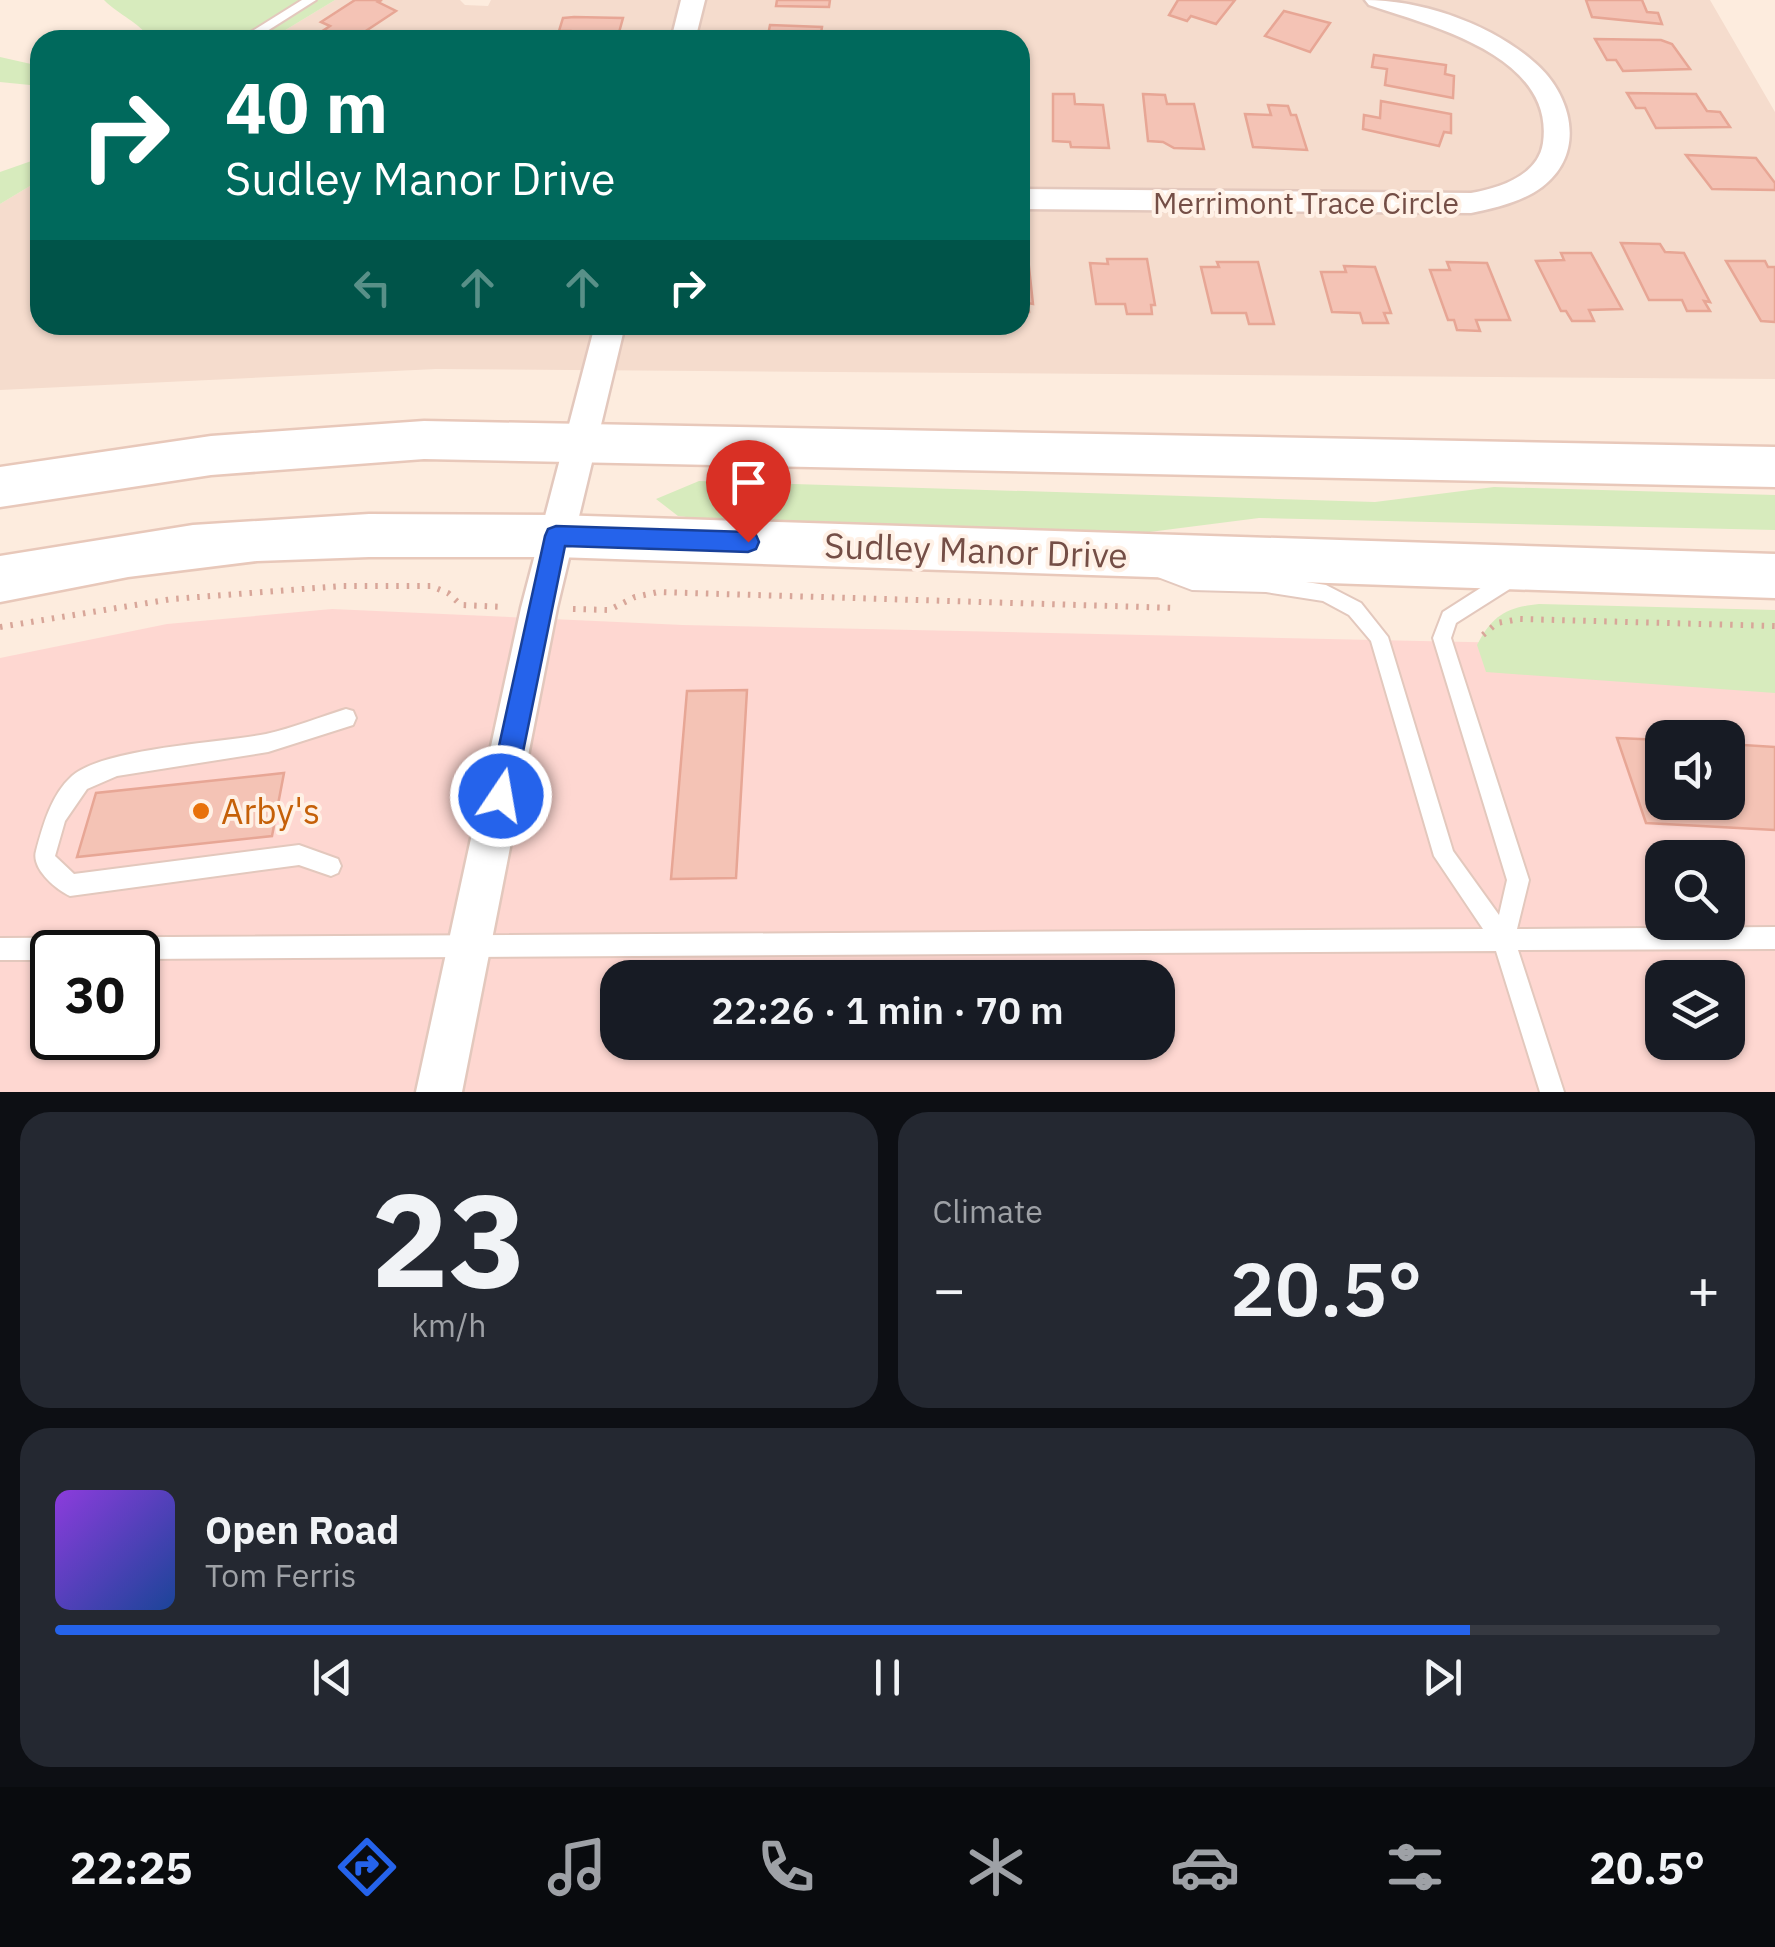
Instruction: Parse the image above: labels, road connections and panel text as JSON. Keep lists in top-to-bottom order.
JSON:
{
  "streets": {
    "main road": ["Sudley Manor Drive"],
    "street": ["Merrimont Trace Circle"]
  },
  "places": ["Arby's"],
  "page": {
    "turn": ["40 m", "Sudley Manor Drive"],
    "limit": "30",
    "trip": "22:26 · 1 min · 70 m",
    "tile": [
      ["23", "km/h"],
      "Climate"
    ],
    "heat": ["−", "20.5°", "+"],
    "song": ["Open Road", "Tom Ferris"],
    "tabs": ["22:25", "20.5°"]
  }
}
